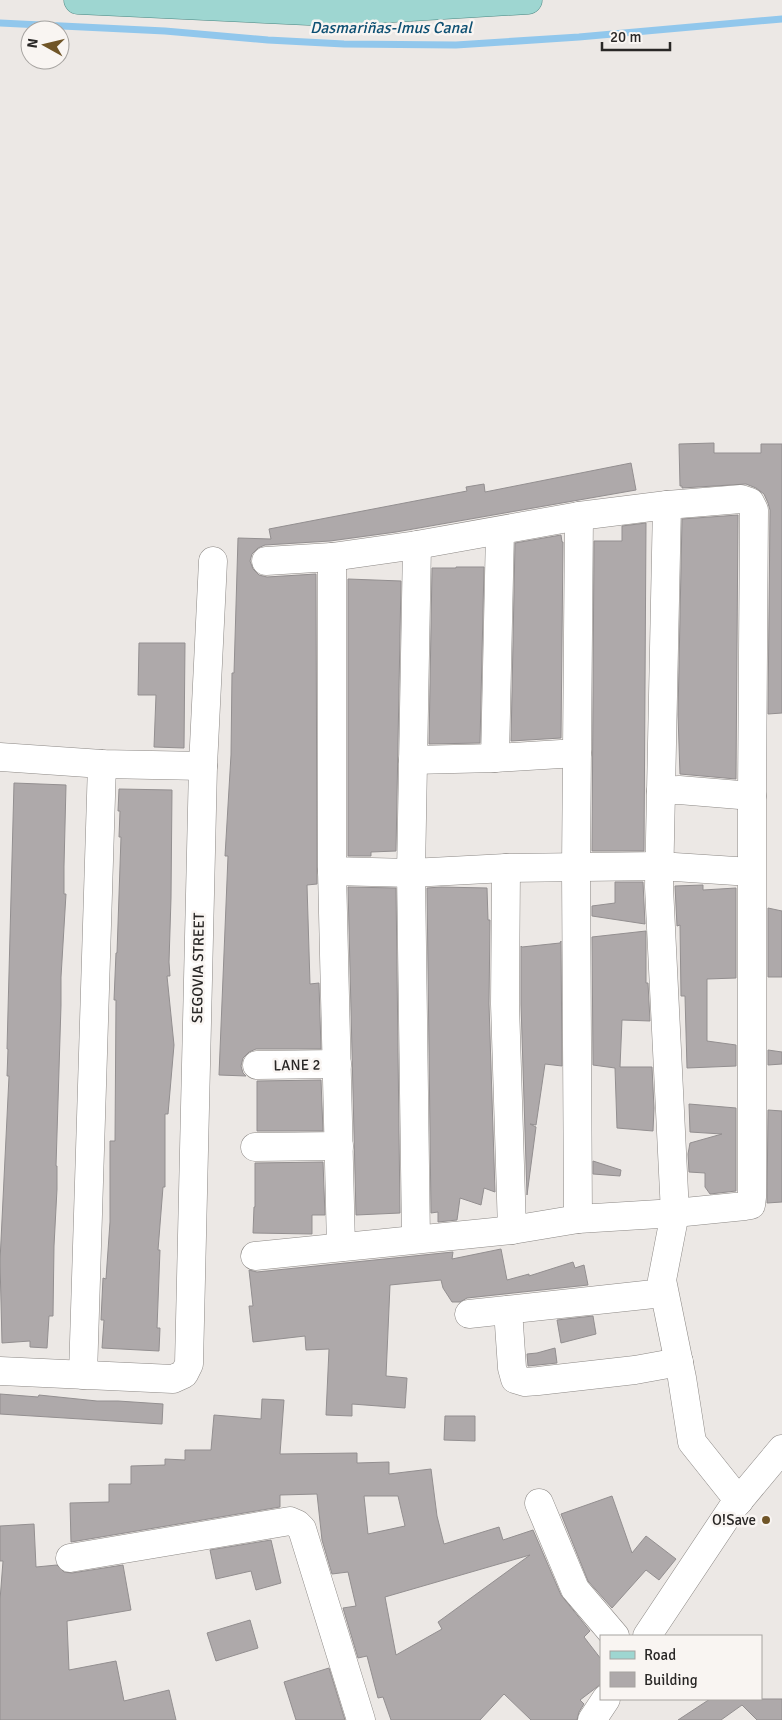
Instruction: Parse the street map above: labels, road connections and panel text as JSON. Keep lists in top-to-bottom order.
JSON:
{
  "streets": {
    "street": ["SEGOVIA STREET", "LANE 2"]
  },
  "water": ["Dasmariñas-Imus Canal"],
  "places": ["O!Save"],
  "legend": ["Road", "Building"],
  "scale_bar": "20 m",
  "north": "left"
}
